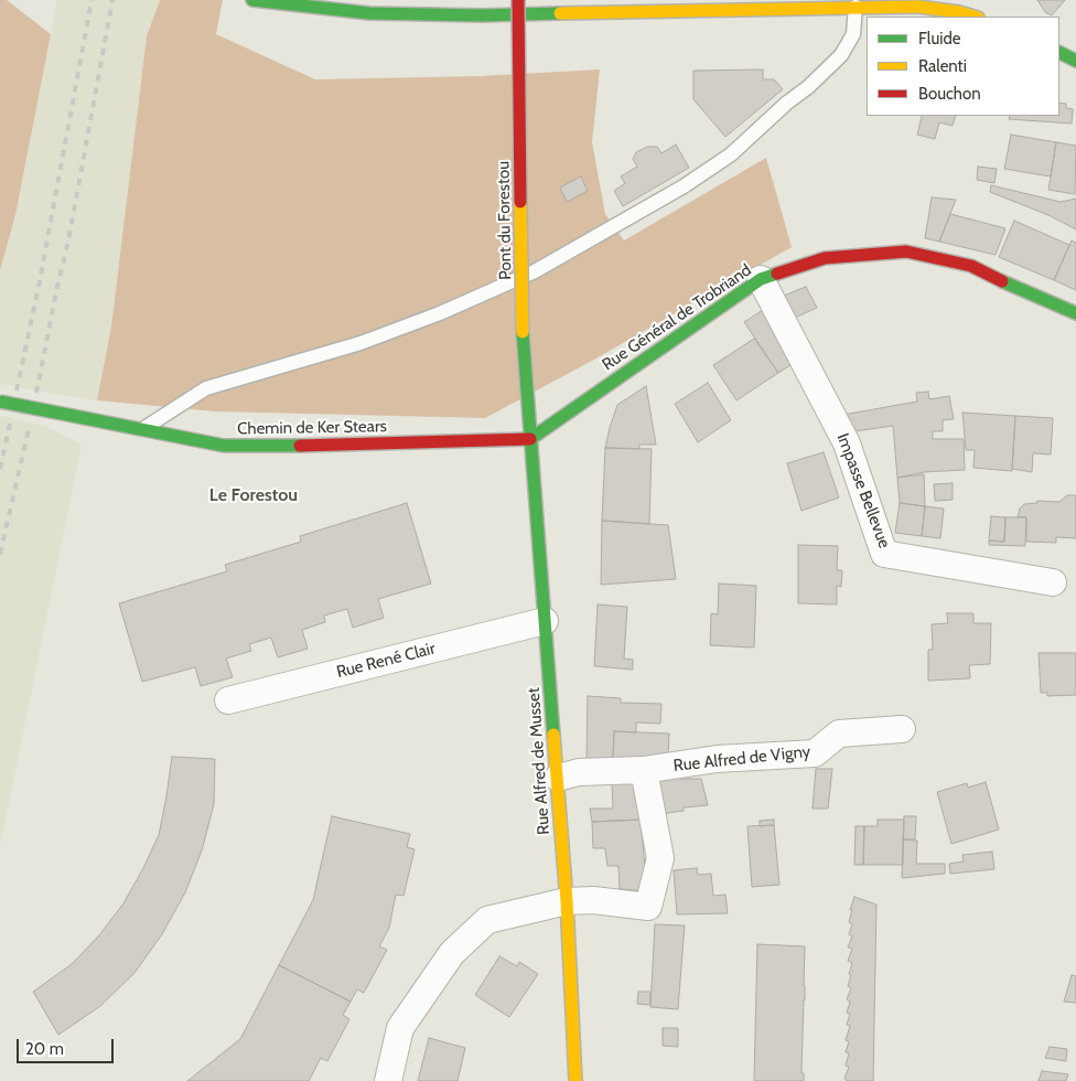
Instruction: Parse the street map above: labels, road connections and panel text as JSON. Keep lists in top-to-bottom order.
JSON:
{
  "streets": {
    "street": [
      "Pont du Forestou",
      "Rue Général de Trobriand",
      "Chemin de Ker Stears",
      "Impasse Bellevue",
      "Rue René Clair",
      "Rue Alfred de Vigny",
      "Rue Alfred de Musset"
    ]
  },
  "crossings": [
    ["Pont du Forestou", "Rue Général de Trobriand"],
    ["Pont du Forestou", "Chemin de Ker Stears"],
    ["Pont du Forestou", "Rue Alfred de Musset"],
    ["Rue Général de Trobriand", "Chemin de Ker Stears"],
    ["Rue Général de Trobriand", "Impasse Bellevue"],
    ["Rue Général de Trobriand", "Rue Alfred de Musset"],
    ["Chemin de Ker Stears", "Rue Alfred de Musset"],
    ["Rue René Clair", "Rue Alfred de Musset"],
    ["Rue Alfred de Vigny", "Rue Alfred de Musset"]
  ],
  "districts": ["Le Forestou"],
  "legend": ["Fluide", "Ralenti", "Bouchon"],
  "scale_bar": "20 m"
}
